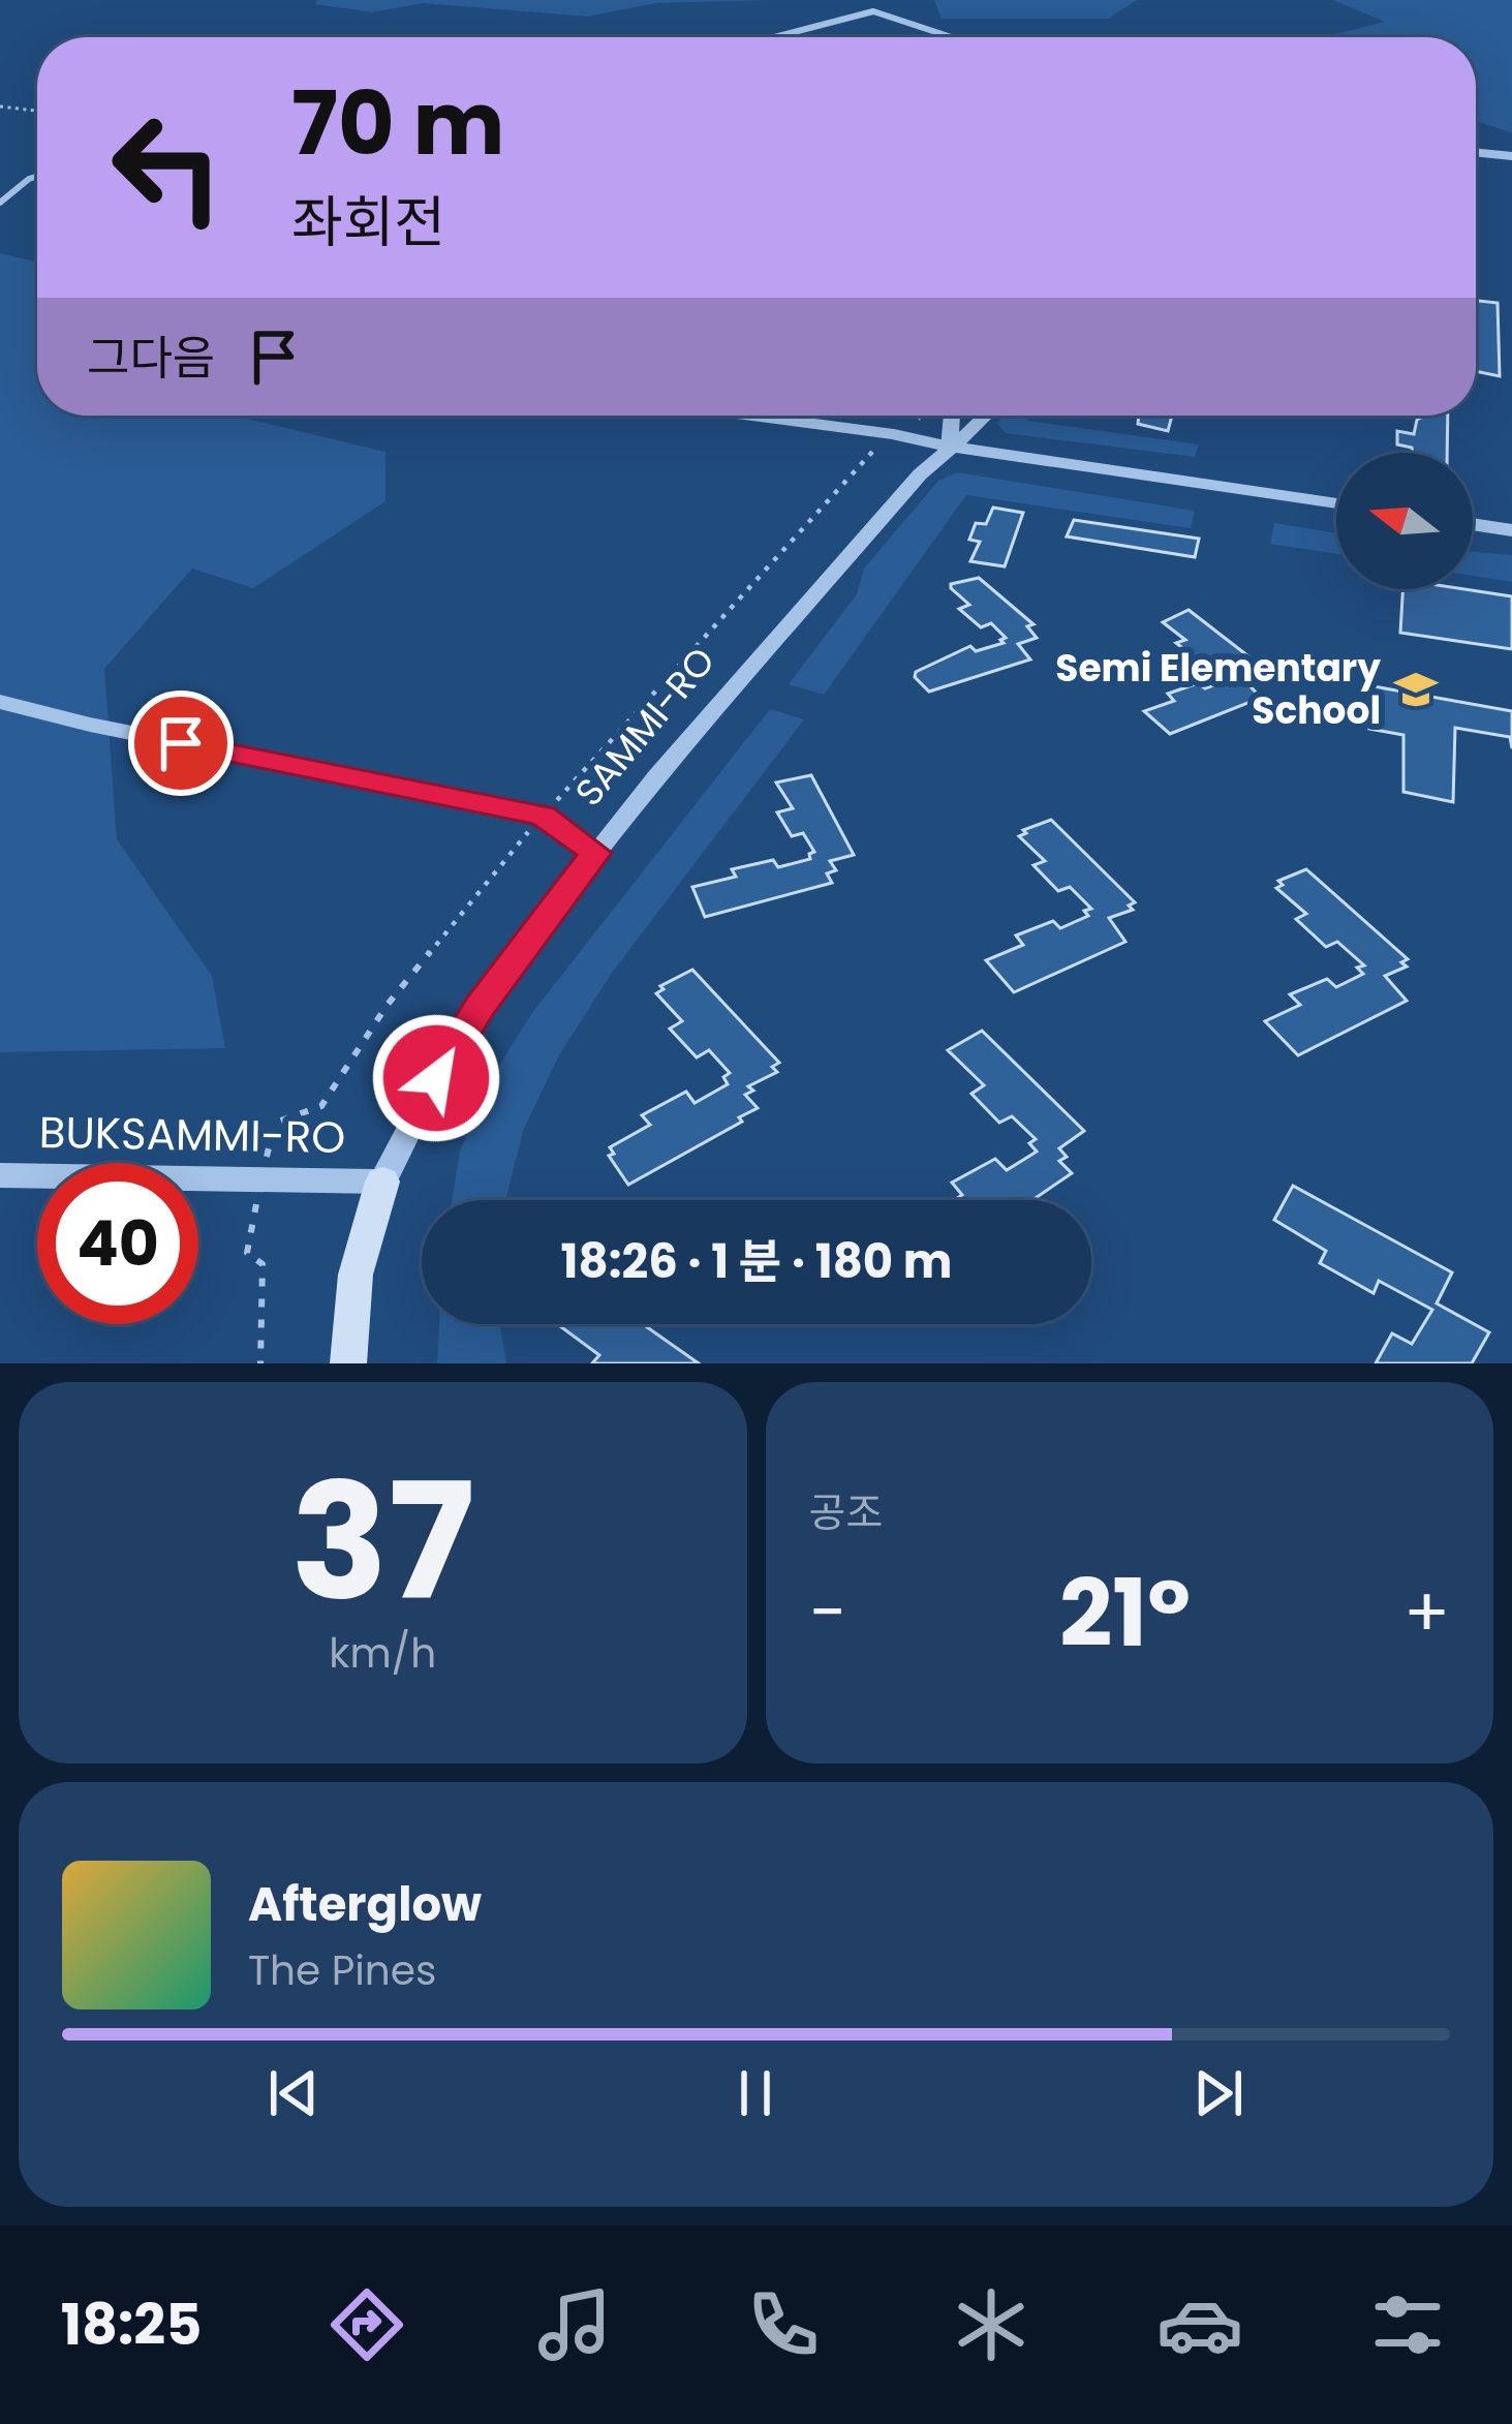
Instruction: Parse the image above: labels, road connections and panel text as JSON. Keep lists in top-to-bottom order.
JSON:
{
  "streets": {
    "main road": ["SAMMI-RO"],
    "street": ["BUKSAMMI-RO"]
  },
  "crossings": [
    ["SAMMI-RO", "BUKSAMMI-RO"]
  ],
  "places": {
    "school or university": ["Semi Elementary School"]
  },
  "north": "left",
  "page": {
    "turn": ["70 m", "좌회전"],
    "then": "그다음",
    "limit": "40",
    "trip": "18:26 · 1 분 · 180 m",
    "tile": [
      ["37", "km/h"],
      "공조"
    ],
    "heat": ["−", "21°", "+"],
    "song": ["Afterglow", "The Pines"],
    "tabs": "18:25"
  }
}
